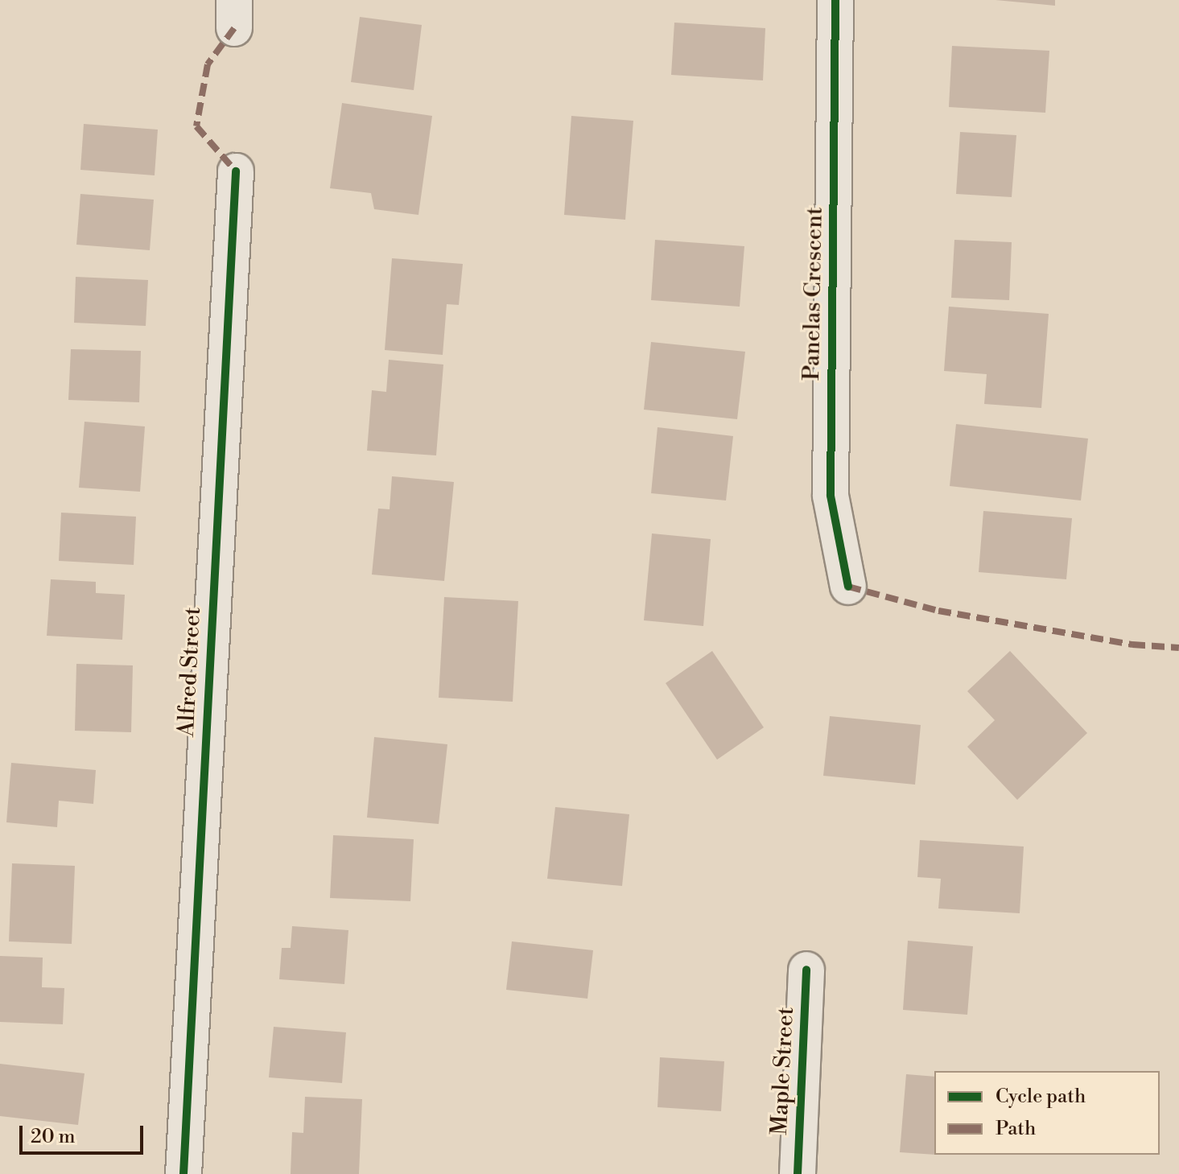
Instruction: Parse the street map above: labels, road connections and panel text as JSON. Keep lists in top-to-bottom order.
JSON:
{
  "streets": {
    "street": ["Panelas Crescent", "Alfred Street", "Maple Street"]
  },
  "legend": ["Cycle path", "Path"],
  "scale_bar": "20 m"
}
